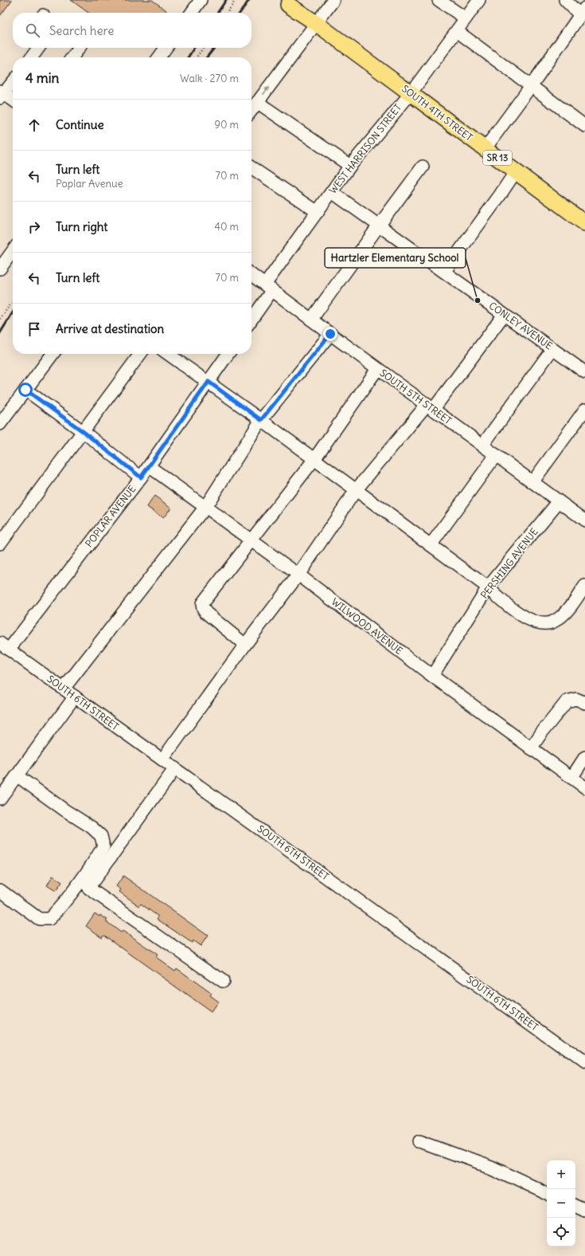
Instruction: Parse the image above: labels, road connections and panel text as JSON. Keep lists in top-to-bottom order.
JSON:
{
  "streets": {
    "main road": ["SOUTH 4TH STREET", "SR 13"],
    "street": [
      "WEST HARRISON STREET",
      "CONLEY AVENUE",
      "SOUTH 5TH STREET",
      "POPLAR AVENUE",
      "PERSHING AVENUE",
      "WILWOOD AVENUE",
      "SOUTH 6TH STREET"
    ]
  },
  "crossings": [
    ["SOUTH 4TH STREET", "WEST HARRISON STREET"],
    ["WEST HARRISON STREET", "CONLEY AVENUE"],
    ["WEST HARRISON STREET", "SOUTH 5TH STREET"],
    ["SOUTH 5TH STREET", "PERSHING AVENUE"],
    ["POPLAR AVENUE", "WILWOOD AVENUE"],
    ["POPLAR AVENUE", "SOUTH 6TH STREET"],
    ["PERSHING AVENUE", "WILWOOD AVENUE"]
  ],
  "places": ["Hartzler Elementary School"],
  "page": {
    "search": "Search here",
    "heading": ["4 min", "Walk · 270 m"],
    "list": [
      ["Continue", "90 m"],
      ["Turn left", "Poplar Avenue", "70 m"],
      ["Turn right", "40 m"],
      ["Turn left", "70 m"],
      "Arrive at destination"
    ],
    "map_buttons": ["+", "−"]
  }
}
